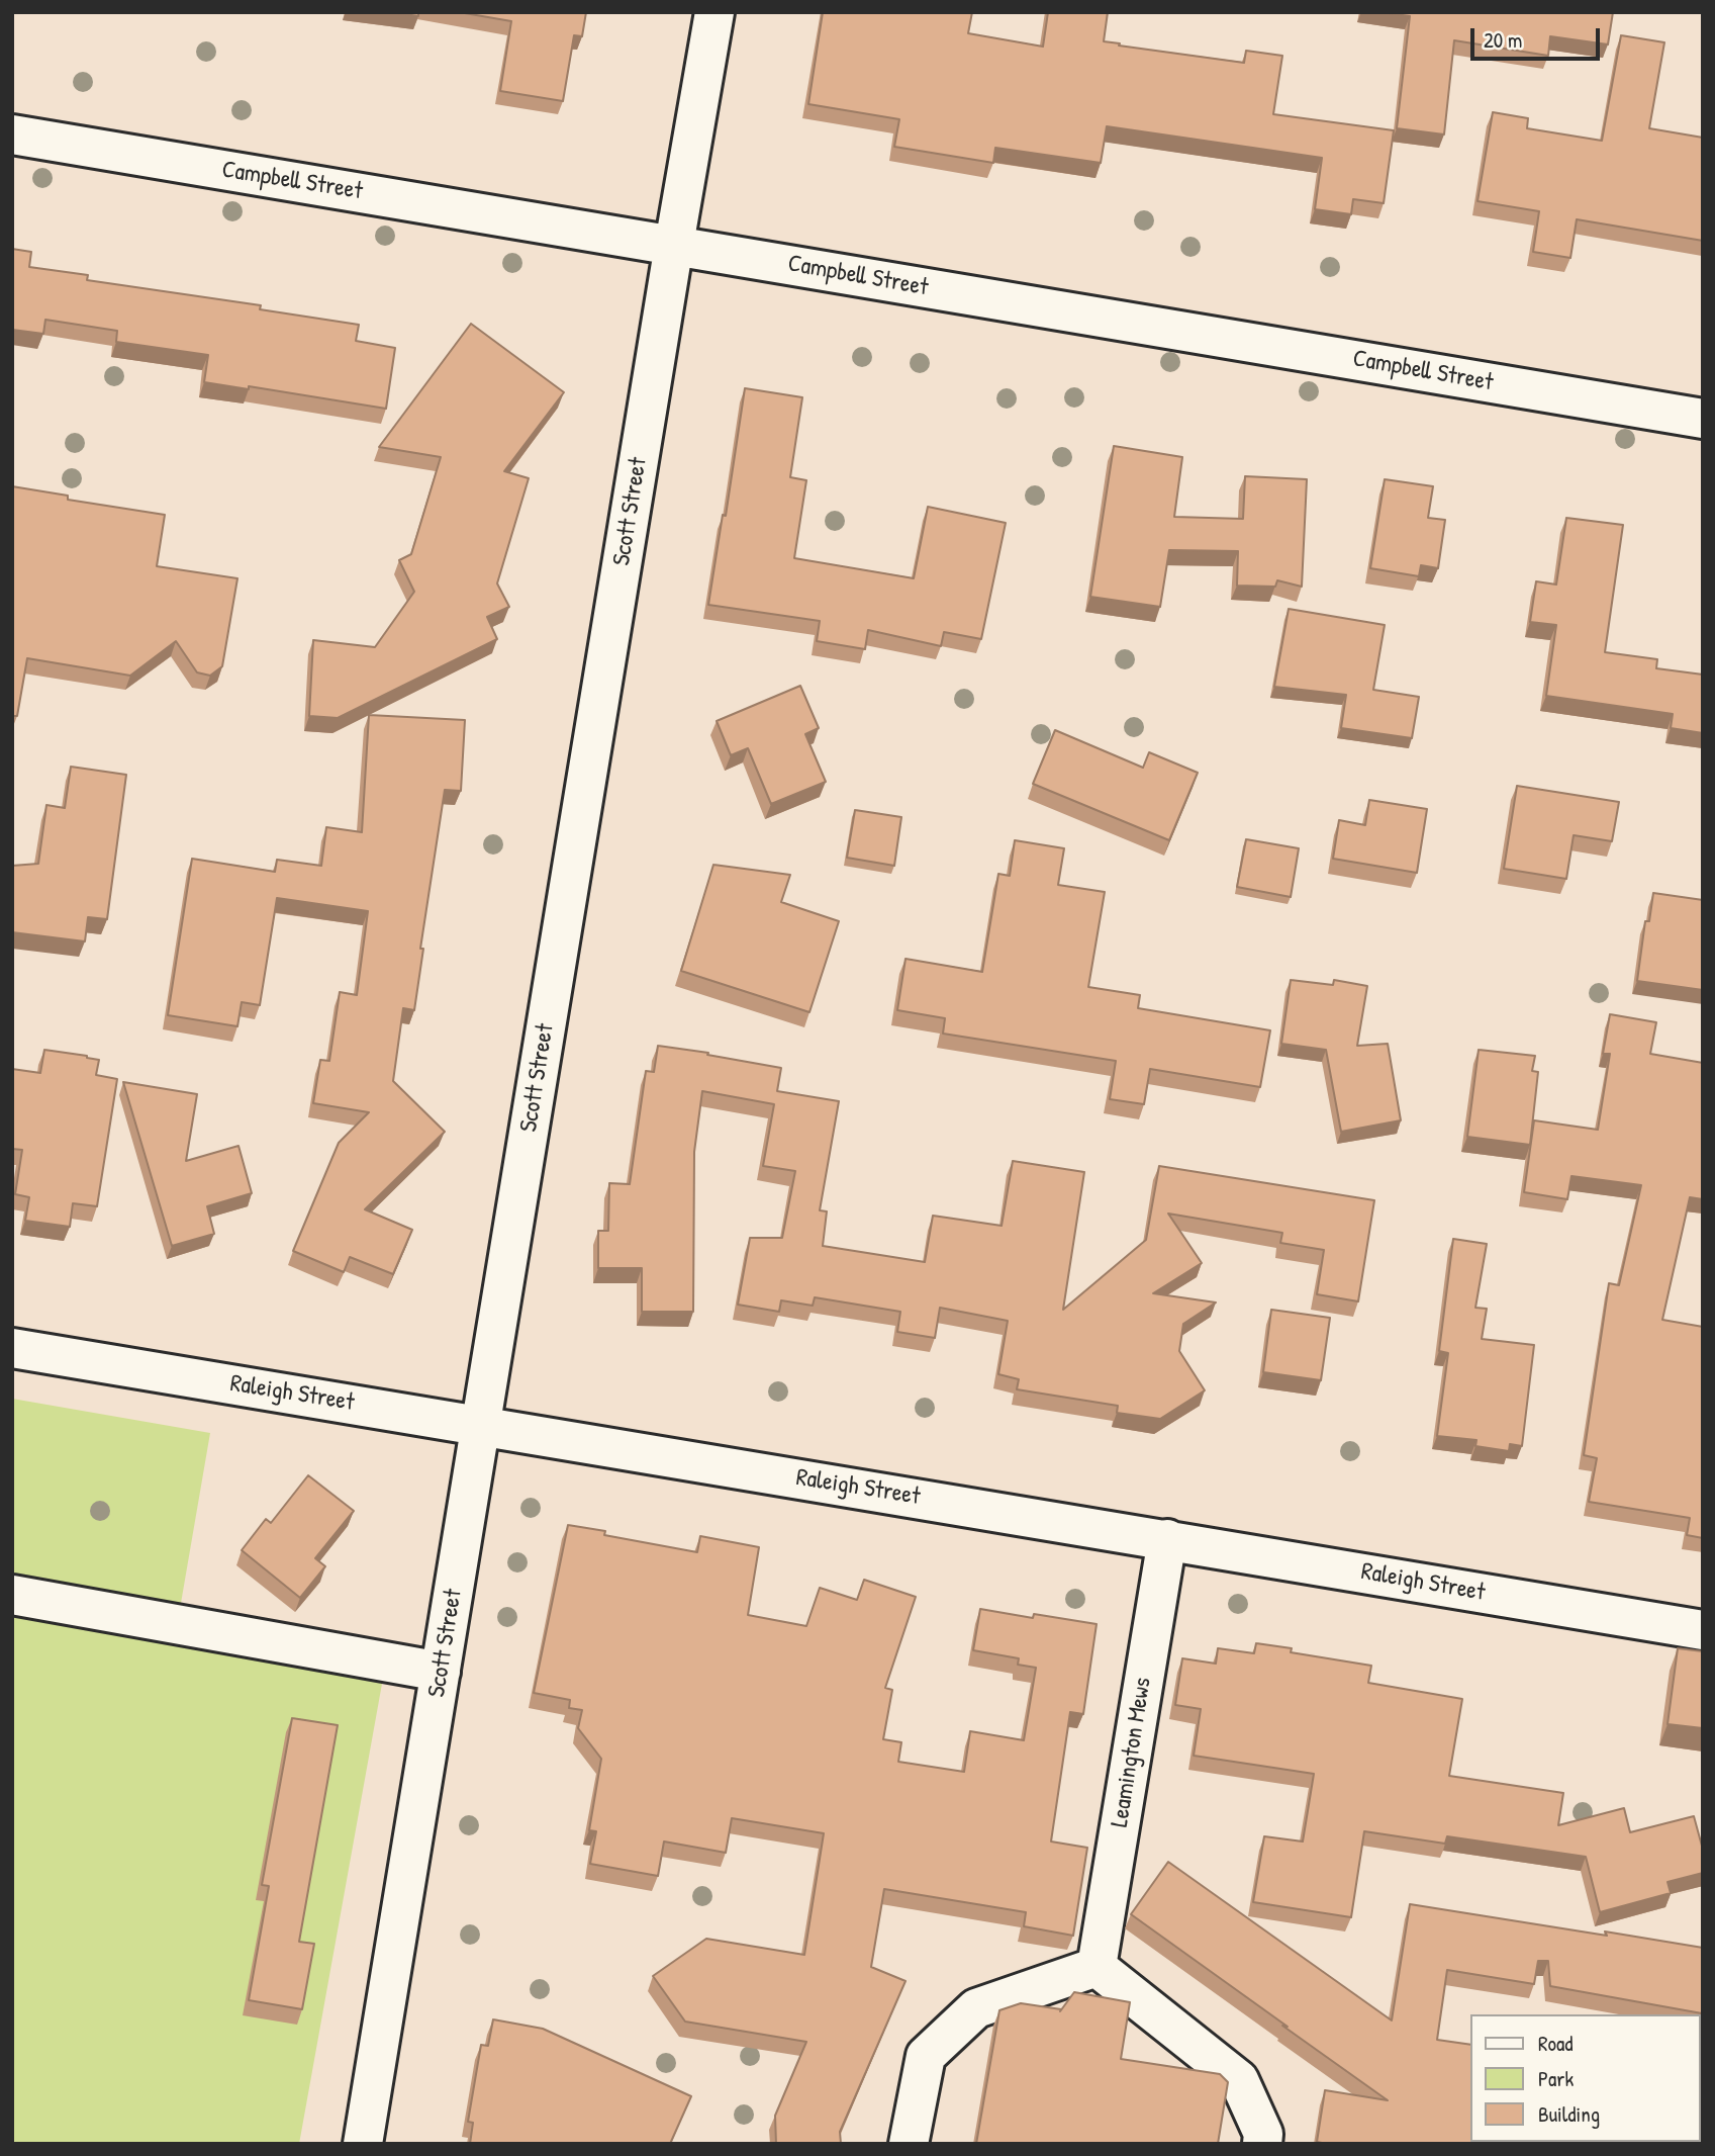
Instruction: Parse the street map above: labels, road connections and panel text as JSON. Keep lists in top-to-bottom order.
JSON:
{
  "streets": {
    "street": [
      "Campbell Street",
      "Scott Street",
      "Raleigh Street",
      "Leamington Mews"
    ]
  },
  "crossings": [
    ["Campbell Street", "Scott Street"],
    ["Scott Street", "Raleigh Street"],
    ["Raleigh Street", "Leamington Mews"]
  ],
  "legend": ["Road", "Park", "Building"],
  "scale_bar": "20 m"
}
